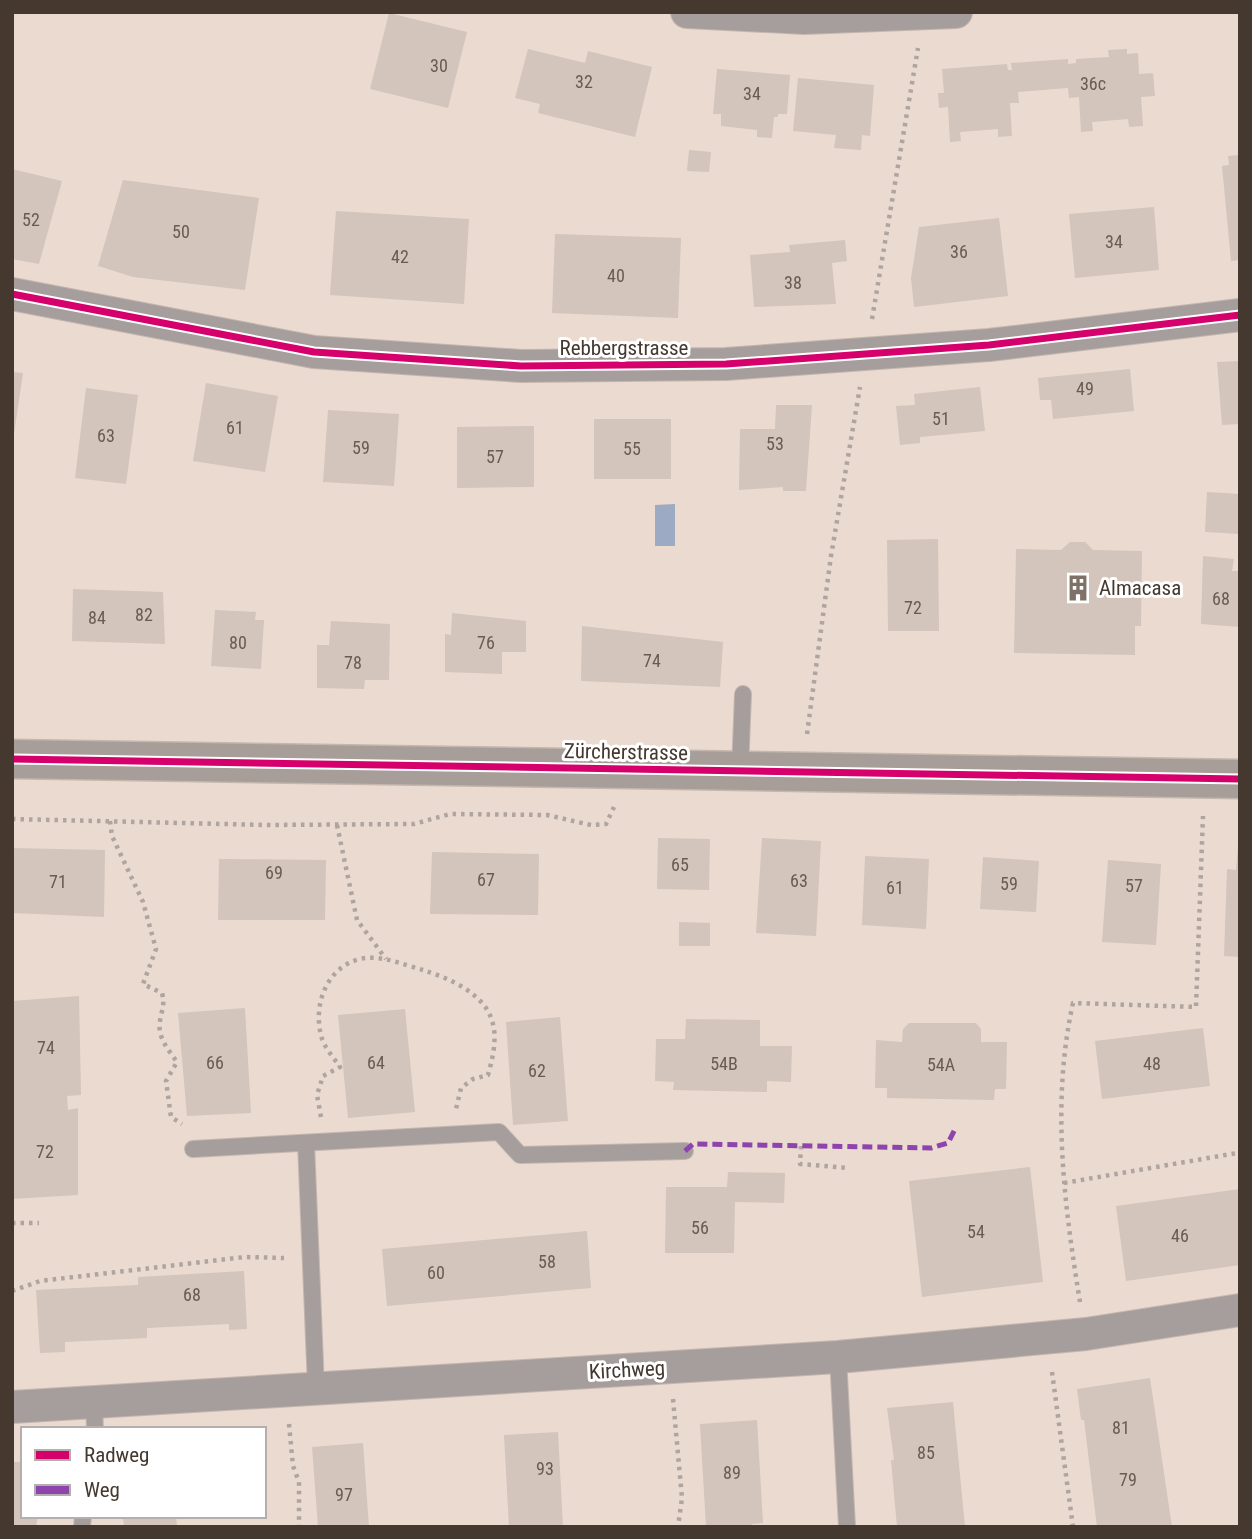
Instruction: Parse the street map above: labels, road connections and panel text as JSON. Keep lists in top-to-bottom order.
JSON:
{
  "streets": {
    "main road": ["Zürcherstrasse"],
    "street": ["Rebbergstrasse", "Kirchweg"]
  },
  "places": {
    "building": ["Almacasa"]
  },
  "house_numbers": [
    "30",
    "32",
    "36c",
    "34",
    "52",
    "50",
    "34",
    "36",
    "42",
    "40",
    "38",
    "49",
    "51",
    "61",
    "63",
    "53",
    "59",
    "55",
    "57",
    "68",
    "72",
    "82",
    "84",
    "80",
    "76",
    "74",
    "78",
    "65",
    "69",
    "67",
    "63",
    "71",
    "59",
    "57",
    "61",
    "74",
    "66",
    "64",
    "54B",
    "48",
    "54A",
    "62",
    "72",
    "56",
    "54",
    "46",
    "58",
    "60",
    "68",
    "81",
    "85",
    "93",
    "89",
    "79",
    "97"
  ],
  "legend": ["Radweg", "Weg"]
}
